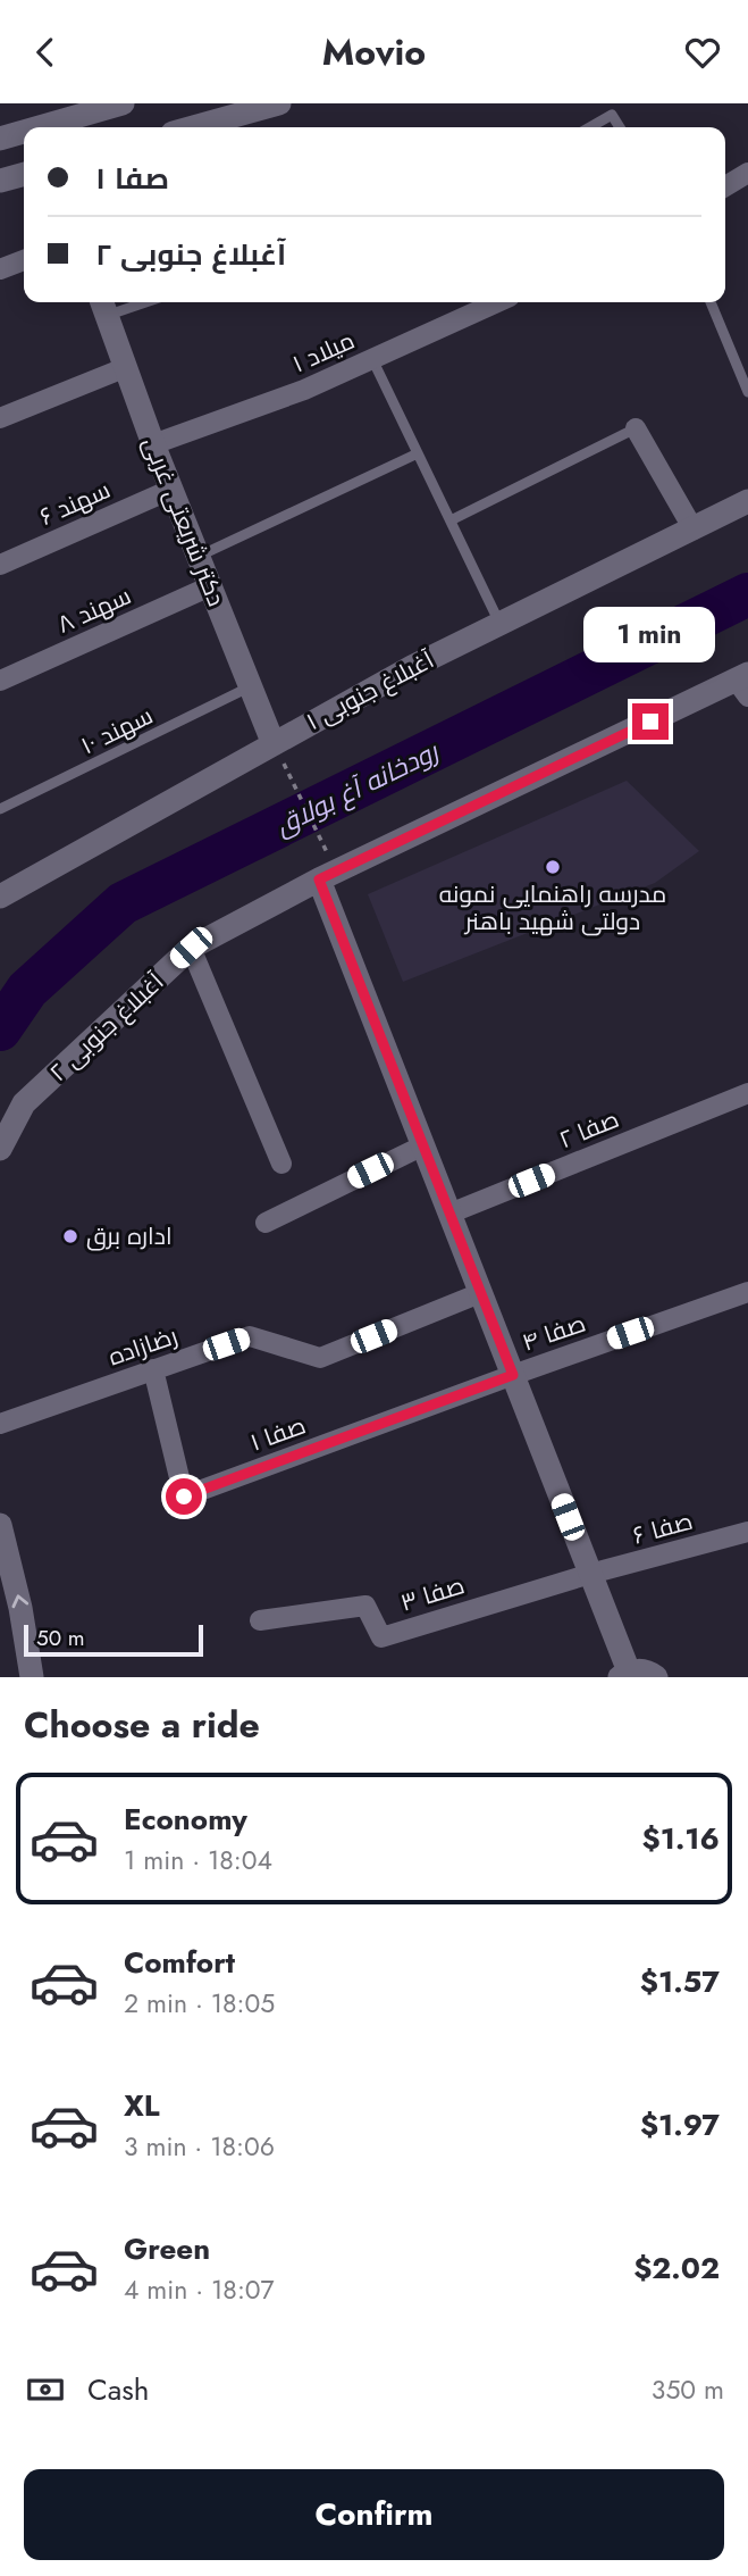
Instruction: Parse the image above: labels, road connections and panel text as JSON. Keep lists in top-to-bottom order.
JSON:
{
  "streets": {
    "street": [
      "میلاد ۱",
      "سهند ۶",
      "دکتر شریعتی غربی",
      "سهند ۸",
      "آغبلاغ جنوبی ۱",
      "آغبلاغ جنوبی ۲",
      "صفا ۲",
      "صفا ۴",
      "رضازاده",
      "صفا ۱",
      "صفا ۶",
      "صفا ۳"
    ],
    "lane": ["سهند ۱۰"]
  },
  "crossings": [
    ["میلاد ۱", "دکتر شریعتی غربی"],
    ["سهند ۶", "دکتر شریعتی غربی"],
    ["دکتر شریعتی غربی", "سهند ۸"],
    ["دکتر شریعتی غربی", "آغبلاغ جنوبی ۱"],
    ["دکتر شریعتی غربی", "سهند ۱۰"],
    ["صفا ۴", "صفا ۱"],
    ["رضازاده", "صفا ۱"],
    ["صفا ۶", "صفا ۳"]
  ],
  "water": ["رودخانه آغ بولاق"],
  "places": ["مدرسه راهنمایی نمونه دولتی شهید باهنر", "اداره برق"],
  "scale_bar": "50 m",
  "page": {
    "header": "Movio",
    "banner": ["صفا ۱", "آغبلاغ جنوبی ۲"],
    "bubble": "1 min",
    "scale": "50 m",
    "heading": "Choose a ride",
    "list": [
      {
        "name": "Economy",
        "note": "1 min · 18:04",
        "value": "$1.16"
      },
      {
        "name": "Comfort",
        "note": "2 min · 18:05",
        "value": "$1.57"
      },
      {
        "name": "XL",
        "note": "3 min · 18:06",
        "value": "$1.97"
      },
      {
        "name": "Green",
        "note": "4 min · 18:07",
        "value": "$2.02"
      }
    ],
    "pay": ["Cash", "350 m"],
    "buttons": "Confirm"
  }
}
